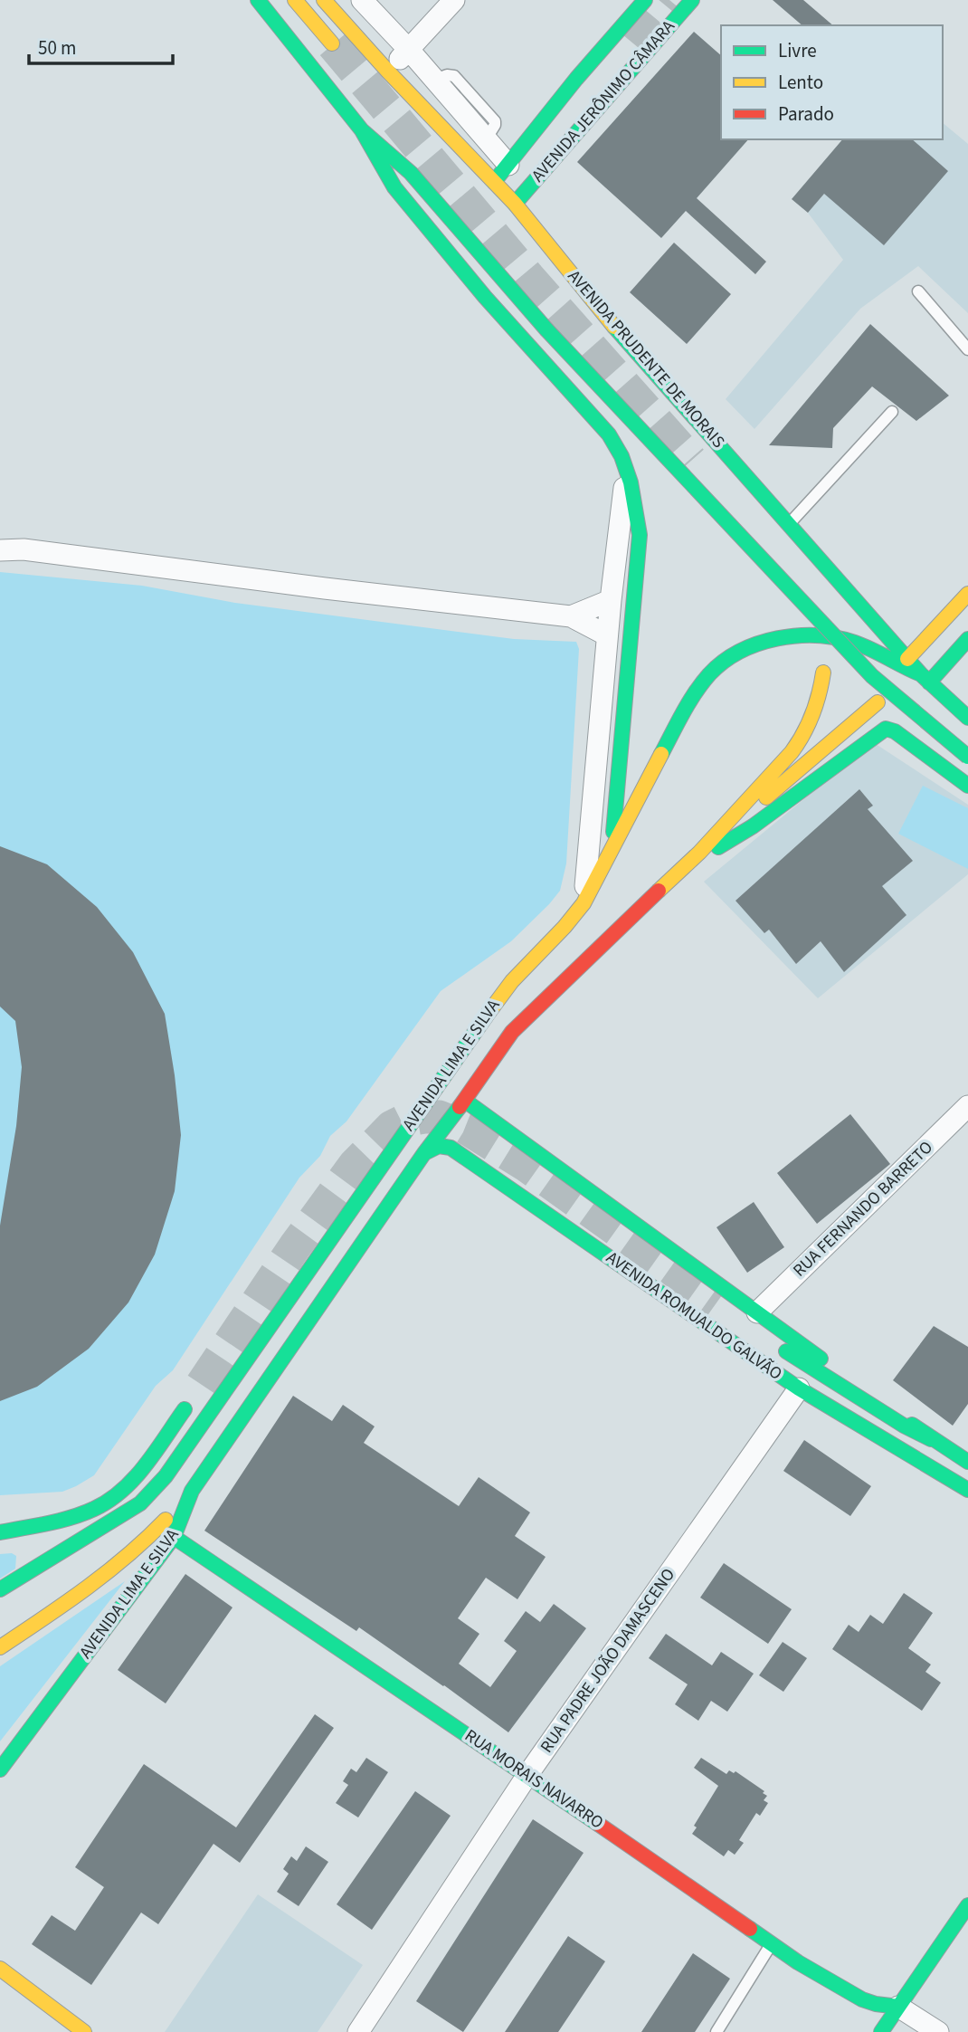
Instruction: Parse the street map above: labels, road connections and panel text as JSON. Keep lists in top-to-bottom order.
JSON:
{
  "streets": {
    "main road": [
      "AVENIDA JERÔNIMO CÂMARA",
      "AVENIDA PRUDENTE DE MORAIS",
      "AVENIDA LIMA E SILVA",
      "AVENIDA ROMUALDO GALVÃO",
      "RUA MORAIS NAVARRO"
    ],
    "street": ["RUA FERNANDO BARRETO", "RUA PADRE JOÃO DAMASCENO"]
  },
  "crossings": [
    ["AVENIDA JERÔNIMO CÂMARA", "AVENIDA PRUDENTE DE MORAIS"],
    ["AVENIDA PRUDENTE DE MORAIS", "AVENIDA LIMA E SILVA"],
    ["AVENIDA LIMA E SILVA", "AVENIDA ROMUALDO GALVÃO"],
    ["AVENIDA LIMA E SILVA", "RUA MORAIS NAVARRO"],
    ["AVENIDA ROMUALDO GALVÃO", "RUA PADRE JOÃO DAMASCENO"],
    ["RUA PADRE JOÃO DAMASCENO", "RUA MORAIS NAVARRO"]
  ],
  "legend": ["Livre", "Lento", "Parado"],
  "scale_bar": "50 m"
}
